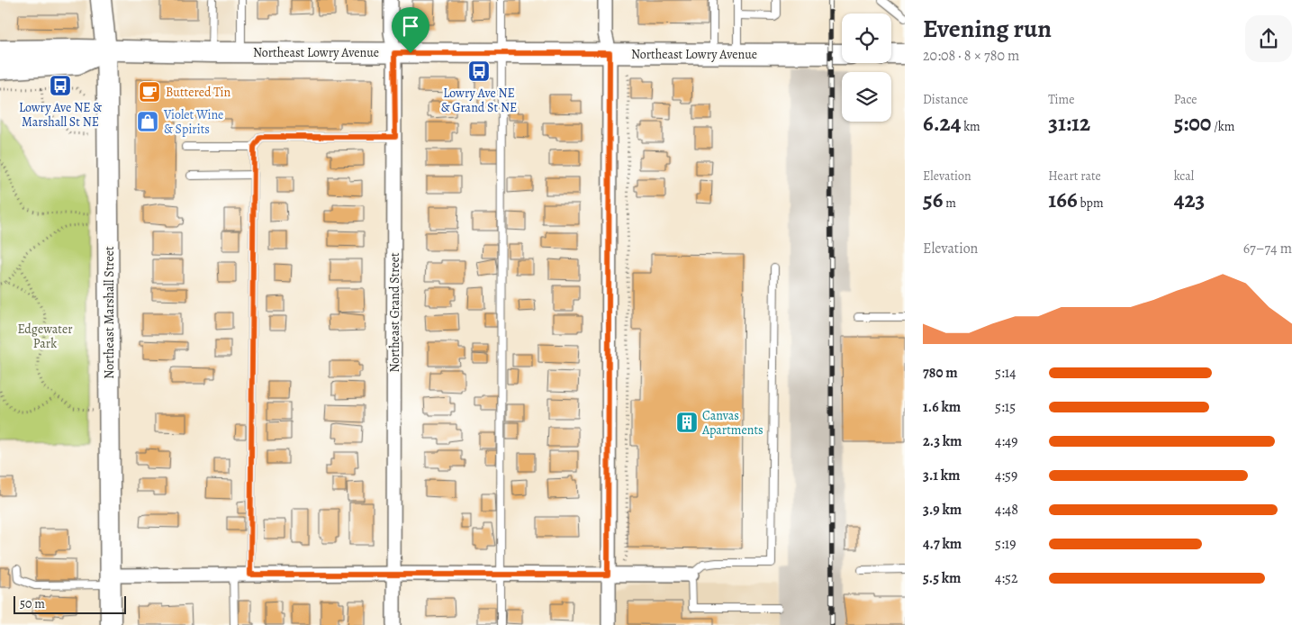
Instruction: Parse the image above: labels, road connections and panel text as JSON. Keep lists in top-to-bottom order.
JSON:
{
  "streets": {
    "main road": ["Northeast Lowry Avenue", "Northeast Marshall Street"],
    "street": ["Northeast Grand Street"]
  },
  "crossings": [
    ["Northeast Lowry Avenue", "Northeast Marshall Street"],
    ["Northeast Lowry Avenue", "Northeast Grand Street"]
  ],
  "parks": ["Edgewater Park"],
  "places": {
    "bus stop": ["Lowry Ave NE & Grand St NE", "Lowry Ave NE & Marshall St NE"],
    "cafe": ["Buttered Tin"],
    "shop": ["Violet Wine & Spirits"],
    "building": ["Canvas Apartments"]
  },
  "scale_bar": "50 m",
  "page": {
    "heading": ["Evening run", "20:08 · 8 × 780 m"],
    "stats": [
      ["Distance", "6.24 km"],
      ["Time", "31:12"],
      ["Pace", "5:00 /km"],
      ["Elevation", "56 m"],
      ["Heart rate", "166 bpm"],
      ["kcal", "423"]
    ],
    "chart": ["Elevation", "67–74 m"],
    "list": [
      {
        "name": "780 m",
        "note": "5:14"
      },
      {
        "name": "1.6 km",
        "note": "5:15"
      },
      {
        "name": "2.3 km",
        "note": "4:49"
      },
      {
        "name": "3.1 km",
        "note": "4:59"
      },
      {
        "name": "3.9 km",
        "note": "4:48"
      },
      {
        "name": "4.7 km",
        "note": "5:19"
      },
      {
        "name": "5.5 km",
        "note": "4:52"
      }
    ],
    "scale": "50 m"
  }
}
